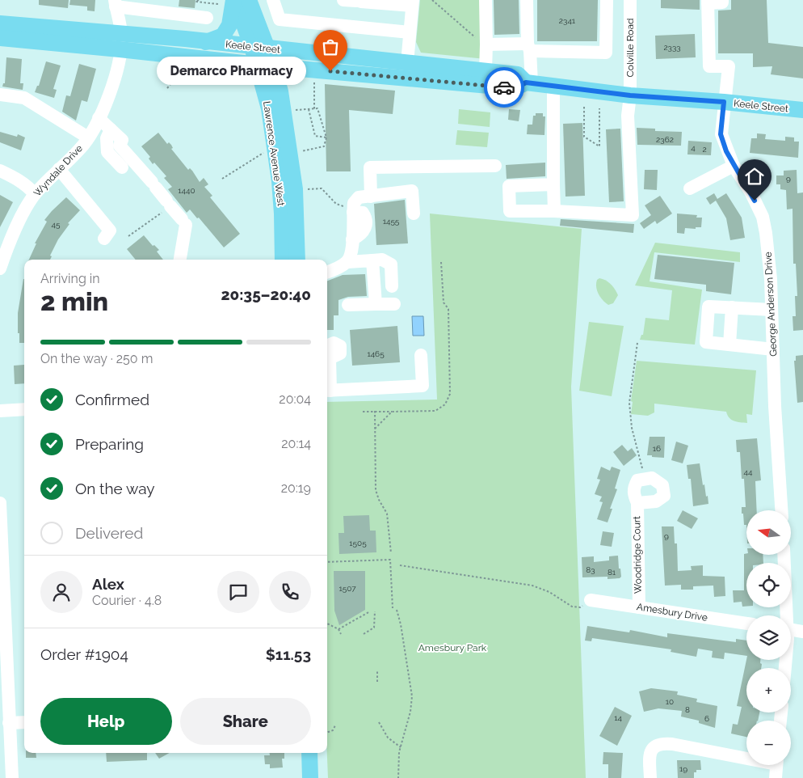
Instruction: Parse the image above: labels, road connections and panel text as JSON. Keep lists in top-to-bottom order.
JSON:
{
  "streets": {
    "main road": ["Keele Street", "Lawrence Avenue West"],
    "street": [
      "Colville Road",
      "Wyndale Drive",
      "George Anderson Drive",
      "Woodridge Court",
      "Amesbury Drive"
    ]
  },
  "crossings": [
    ["Keele Street", "Colville Road"],
    ["Keele Street", "Lawrence Avenue West"],
    ["Keele Street", "Wyndale Drive"],
    ["Keele Street", "George Anderson Drive"],
    ["Woodridge Court", "Amesbury Drive"]
  ],
  "parks": ["Amesbury Park"],
  "places": ["Demarco Pharmacy"],
  "house_numbers": [
    "2341",
    "2333",
    "2362",
    "4",
    "2",
    "9",
    "1440",
    "1455",
    "45",
    "1465",
    "16",
    "44",
    "9",
    "1505",
    "83",
    "81",
    "1507",
    "10",
    "8",
    "14",
    "6",
    "19"
  ],
  "north": "left",
  "page": {
    "bubble": "Demarco Pharmacy",
    "heading": ["2 min", "Arriving in", "20:35–20:40"],
    "panel": [
      "Alex",
      "Courier · 4.8",
      "Order #1904",
      "$11.53"
    ],
    "bar": "On the way · 250 m",
    "list": [
      ["Confirmed", "20:04"],
      ["Preparing", "20:14"],
      ["On the way", "20:19"],
      "Delivered"
    ],
    "map_buttons": ["+", "−"],
    "buttons": ["Help", "Share"]
  }
}
